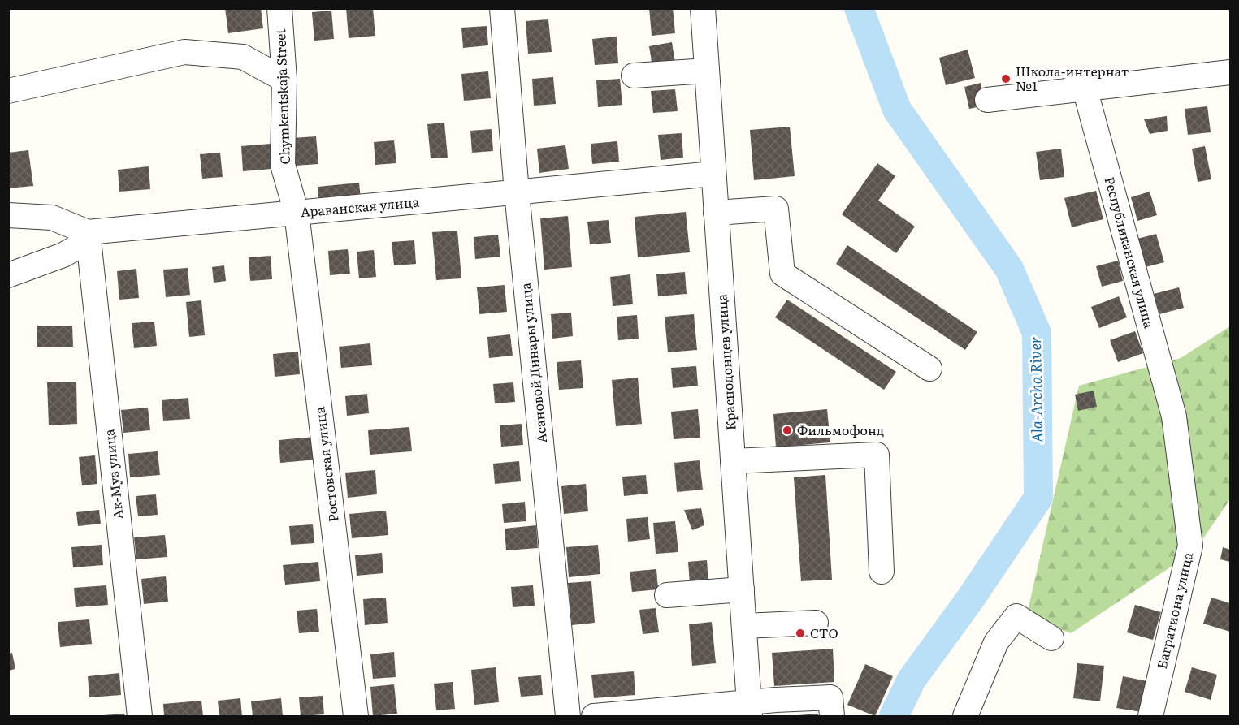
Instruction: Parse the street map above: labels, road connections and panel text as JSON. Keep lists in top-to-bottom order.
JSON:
{
  "streets": {
    "street": [
      "Chymkentskaja Street",
      "Араванская улица",
      "Республиканская улица",
      "Краснодонцев улица",
      "Асановой Динары улица",
      "Ростовская улица",
      "Ак-Муз улица",
      "Багратиона улица"
    ]
  },
  "crossings": [
    ["Chymkentskaja Street", "Араванская улица"],
    ["Chymkentskaja Street", "Ростовская улица"],
    ["Араванская улица", "Краснодонцев улица"],
    ["Араванская улица", "Асановой Динары улица"],
    ["Араванская улица", "Ростовская улица"],
    ["Араванская улица", "Ак-Муз улица"],
    ["Республиканская улица", "Багратиона улица"]
  ],
  "water": ["Ala-Archa River"],
  "places": ["Школа-интернат №1", "Фильмофонд", "СТО"]
}
